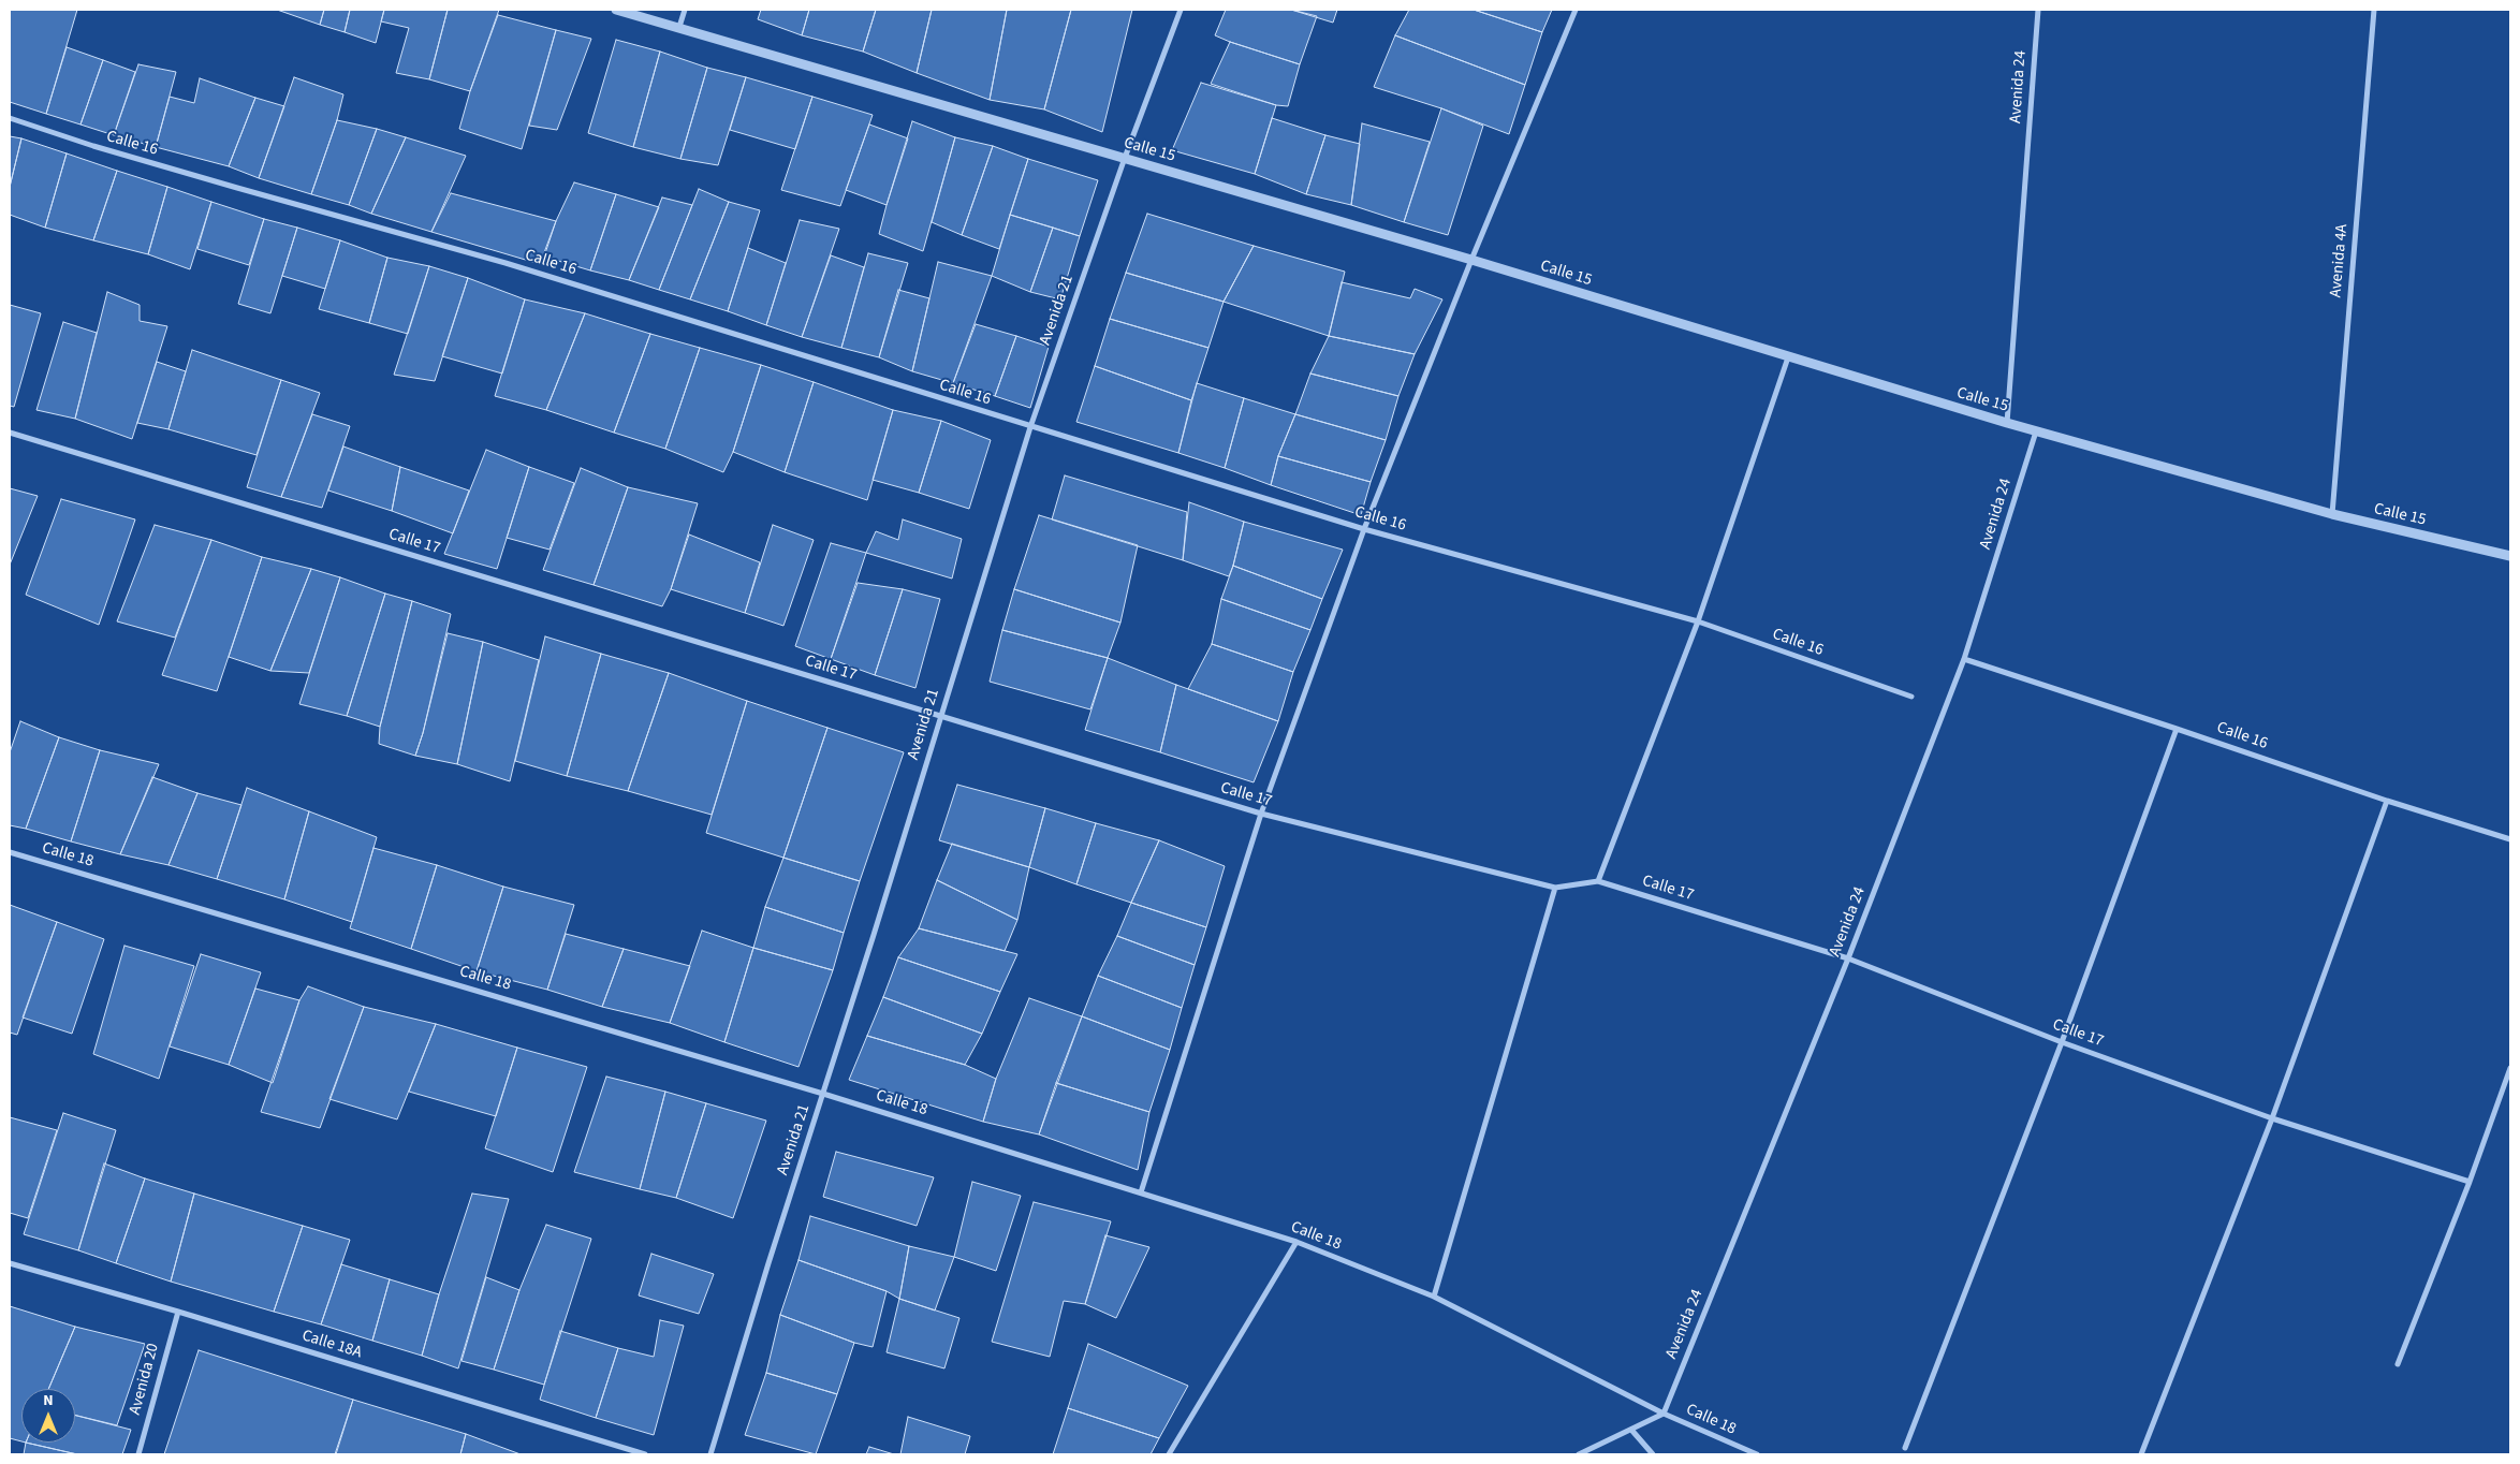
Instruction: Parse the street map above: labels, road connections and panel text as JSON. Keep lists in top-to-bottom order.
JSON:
{
  "streets": {
    "street": [
      "Avenida 24",
      "Calle 16",
      "Calle 15",
      "Avenida 4A",
      "Avenida 21",
      "Calle 17",
      "Calle 18",
      "Calle 18A",
      "Avenida 20"
    ]
  },
  "crossings": [
    ["Avenida 24", "Calle 16"],
    ["Avenida 24", "Calle 15"],
    ["Avenida 24", "Calle 17"],
    ["Avenida 24", "Calle 18"],
    ["Calle 16", "Avenida 21"],
    ["Calle 15", "Avenida 4A"],
    ["Calle 15", "Avenida 21"],
    ["Avenida 21", "Calle 17"],
    ["Avenida 21", "Calle 18"],
    ["Calle 18A", "Avenida 20"]
  ],
  "north": "top"
}
